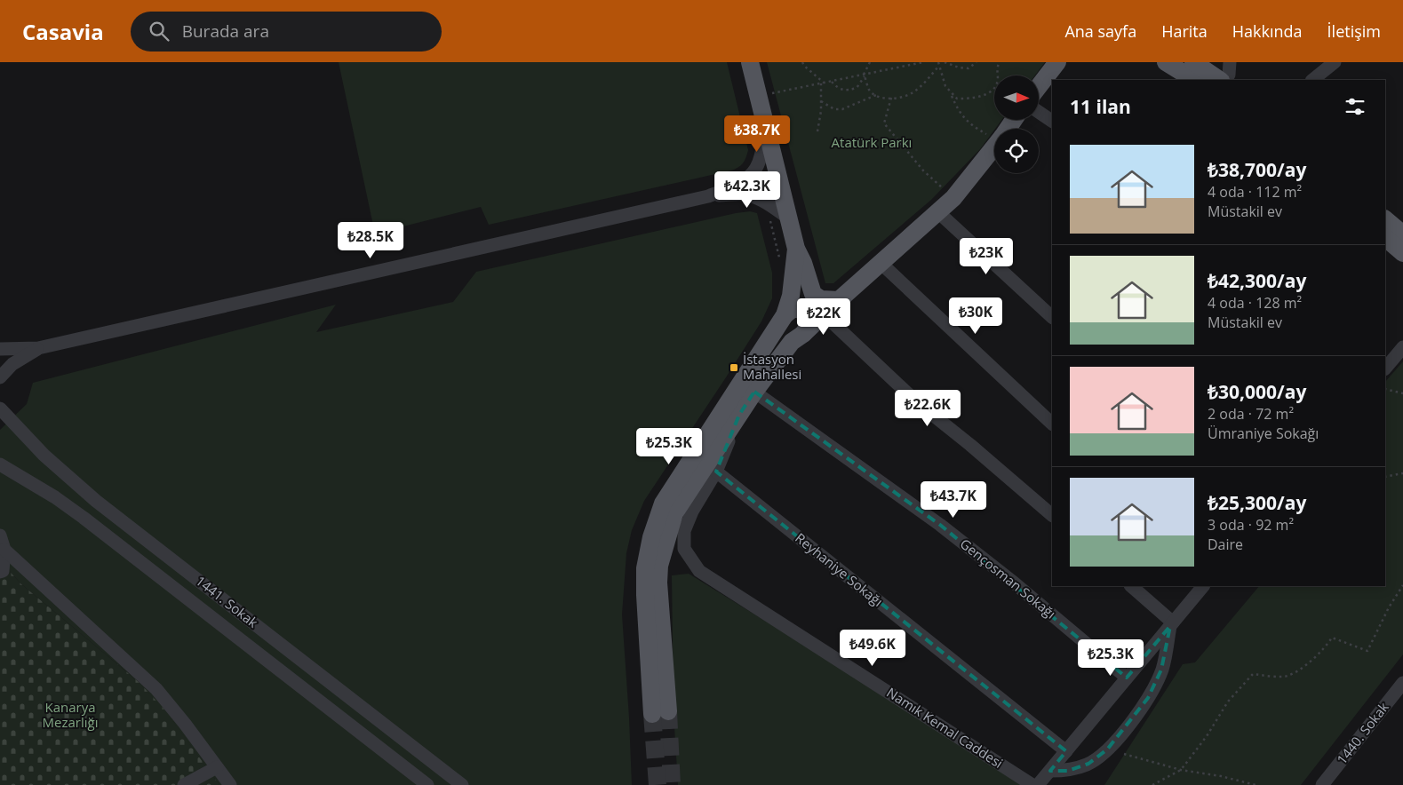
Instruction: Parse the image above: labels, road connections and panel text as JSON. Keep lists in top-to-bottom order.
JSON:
{
  "streets": {
    "street": [
      "Reyhaniye Sokağı",
      "Gençosman Sokağı",
      "1441. Sokak",
      "Namık Kemal Caddesi",
      "1440. Sokak"
    ]
  },
  "crossings": [
    ["Reyhaniye Sokağı", "Namık Kemal Caddesi"]
  ],
  "parks": ["Atatürk Parkı", "Kanarya Mezarlığı"],
  "places": {
    "transit": ["İstasyon Mahallesi"]
  },
  "north": "right",
  "page": {
    "header": "Casavia",
    "search": "Burada ara",
    "nav": [
      "Ana sayfa",
      "Harita",
      "Hakkında",
      "İletişim"
    ],
    "heading": "11 ilan",
    "price": [
      "₺38.7K",
      "₺42.3K",
      "₺28.5K",
      "₺23K",
      "₺30K",
      "₺22K",
      "₺22.6K",
      "₺25.3K",
      "₺43.7K",
      "₺49.6K",
      "₺25.3K"
    ],
    "list": [
      {
        "name": "₺38,700/ay",
        "note": "4 oda · 112 m² · Müstakil ev"
      },
      {
        "name": "₺42,300/ay",
        "note": "4 oda · 128 m² · Müstakil ev"
      },
      {
        "name": "₺30,000/ay",
        "note": "2 oda · 72 m² · Ümraniye Sokağı"
      },
      {
        "name": "₺25,300/ay",
        "note": "3 oda · 92 m² · Daire"
      }
    ]
  }
}
